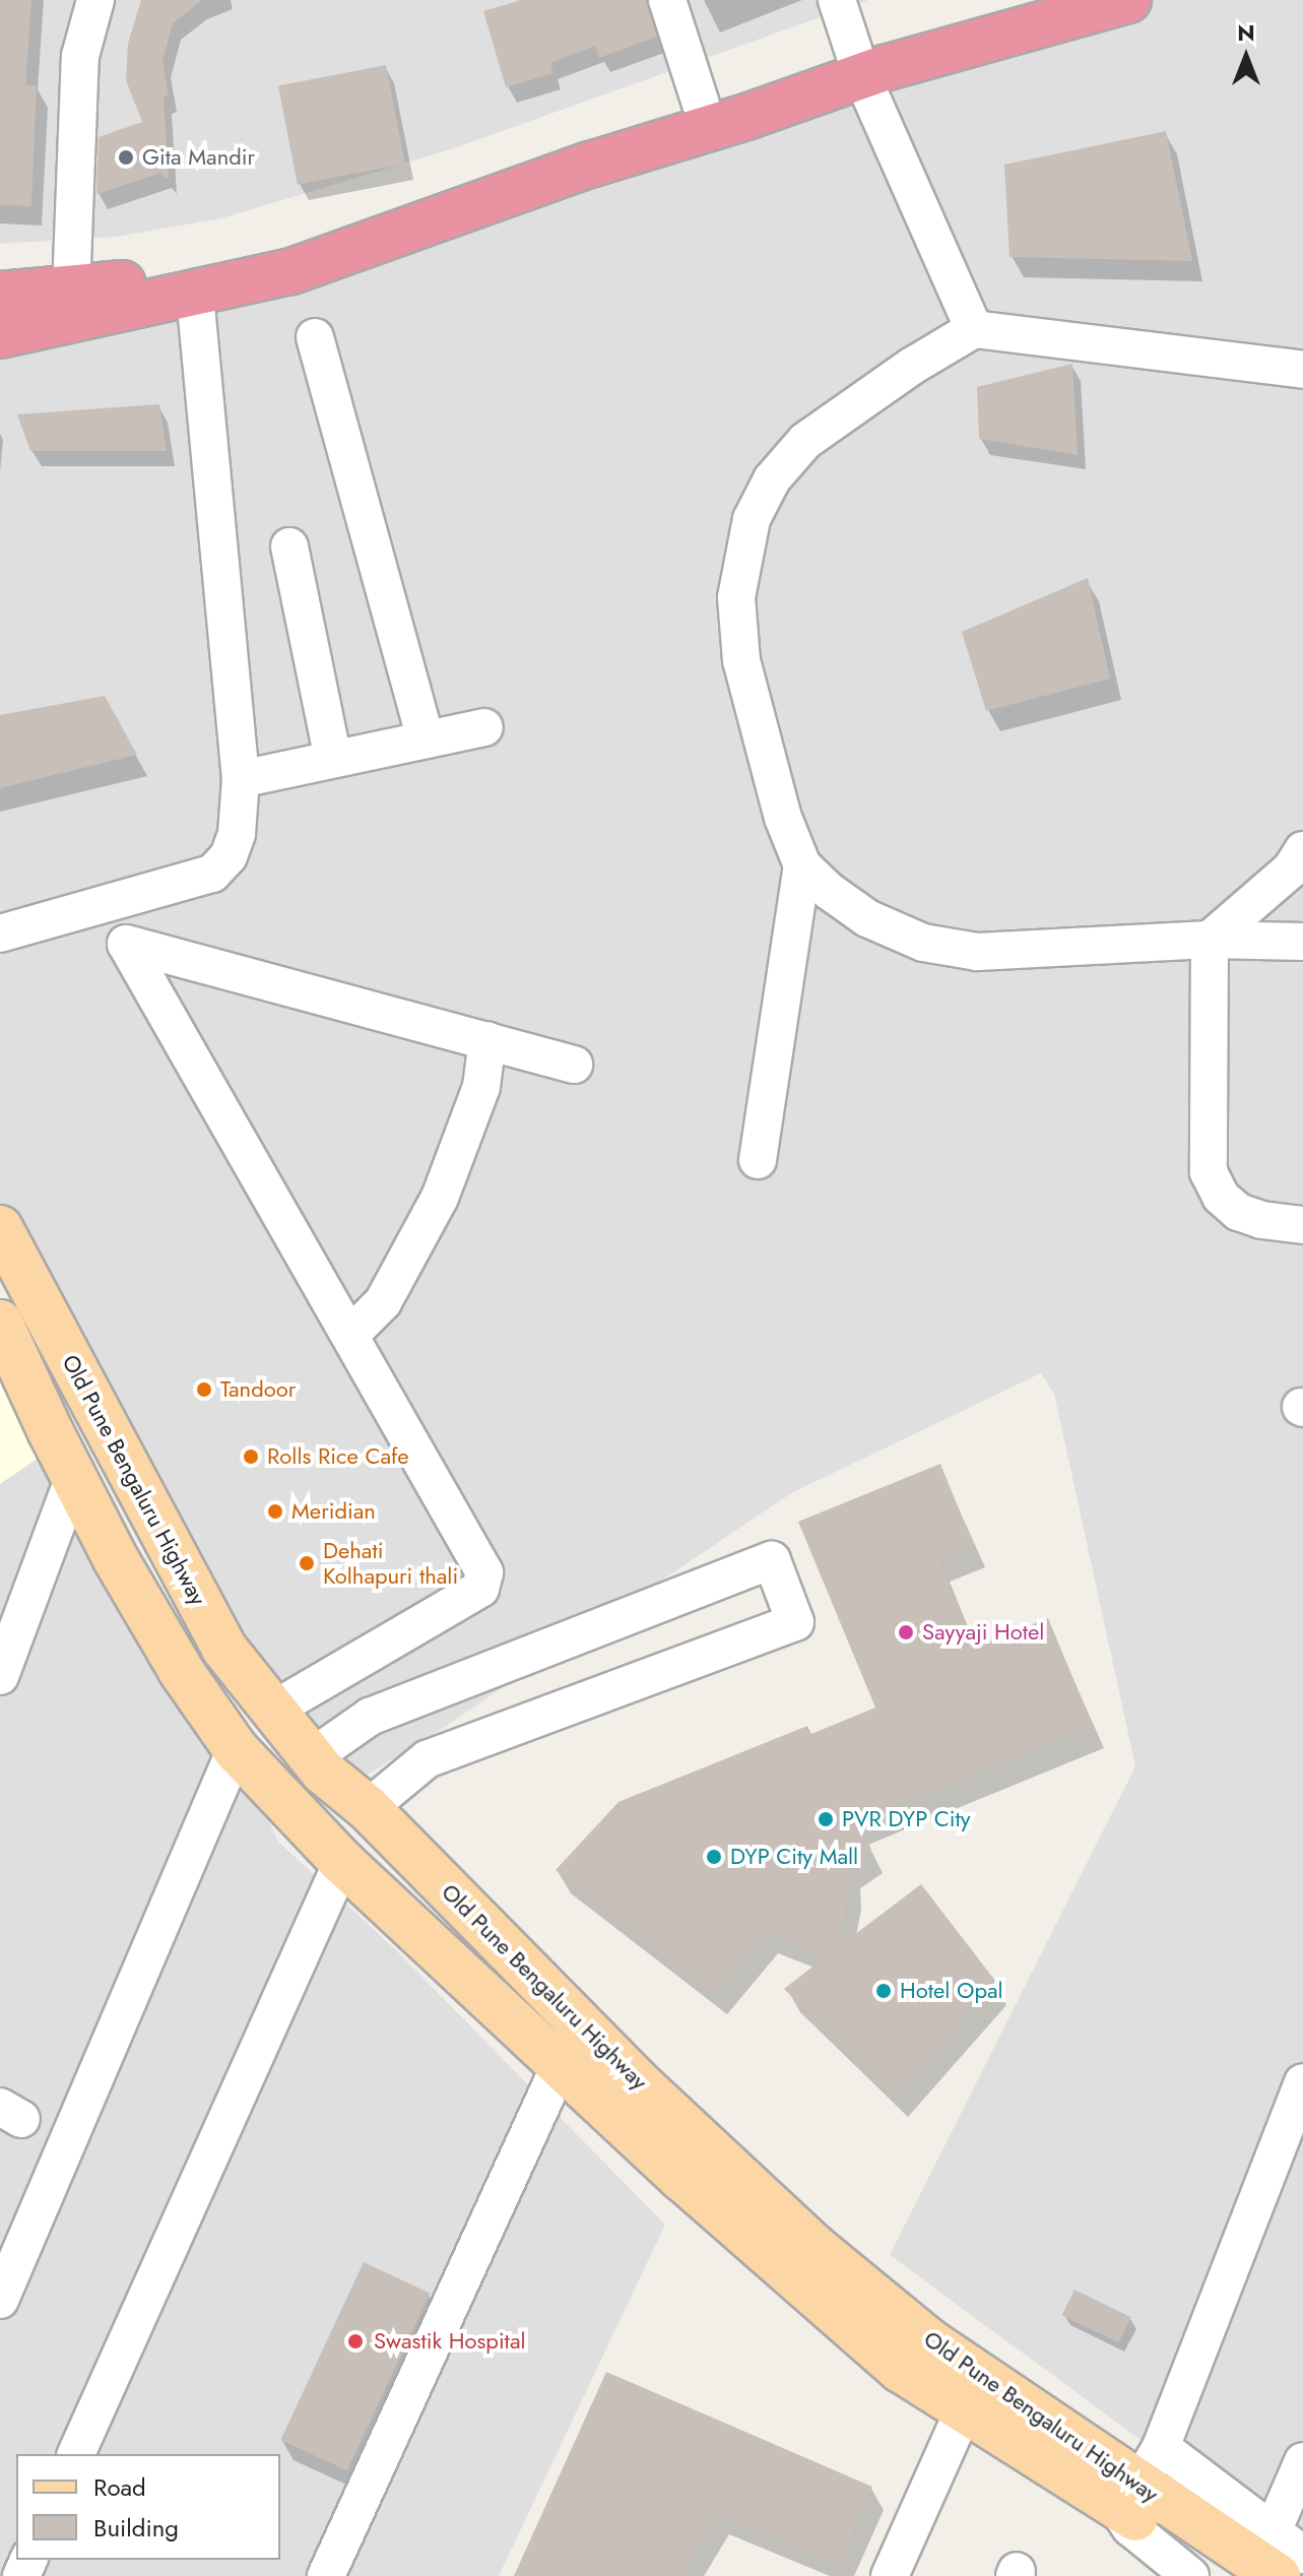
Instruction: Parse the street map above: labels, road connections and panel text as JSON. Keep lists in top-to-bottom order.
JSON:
{
  "streets": {
    "main road": ["Old Pune Bengaluru Highway"]
  },
  "places": [
    "Gita Mandir",
    "Tandoor",
    "Rolls Rice Cafe",
    "Meridian",
    "Dehati Kolhapuri thali",
    "Sayyaji Hotel",
    "PVR DYP City",
    "DYP City Mall",
    "Hotel Opal",
    "Swastik Hospital"
  ],
  "legend": ["Road", "Building"],
  "north": "top"
}
